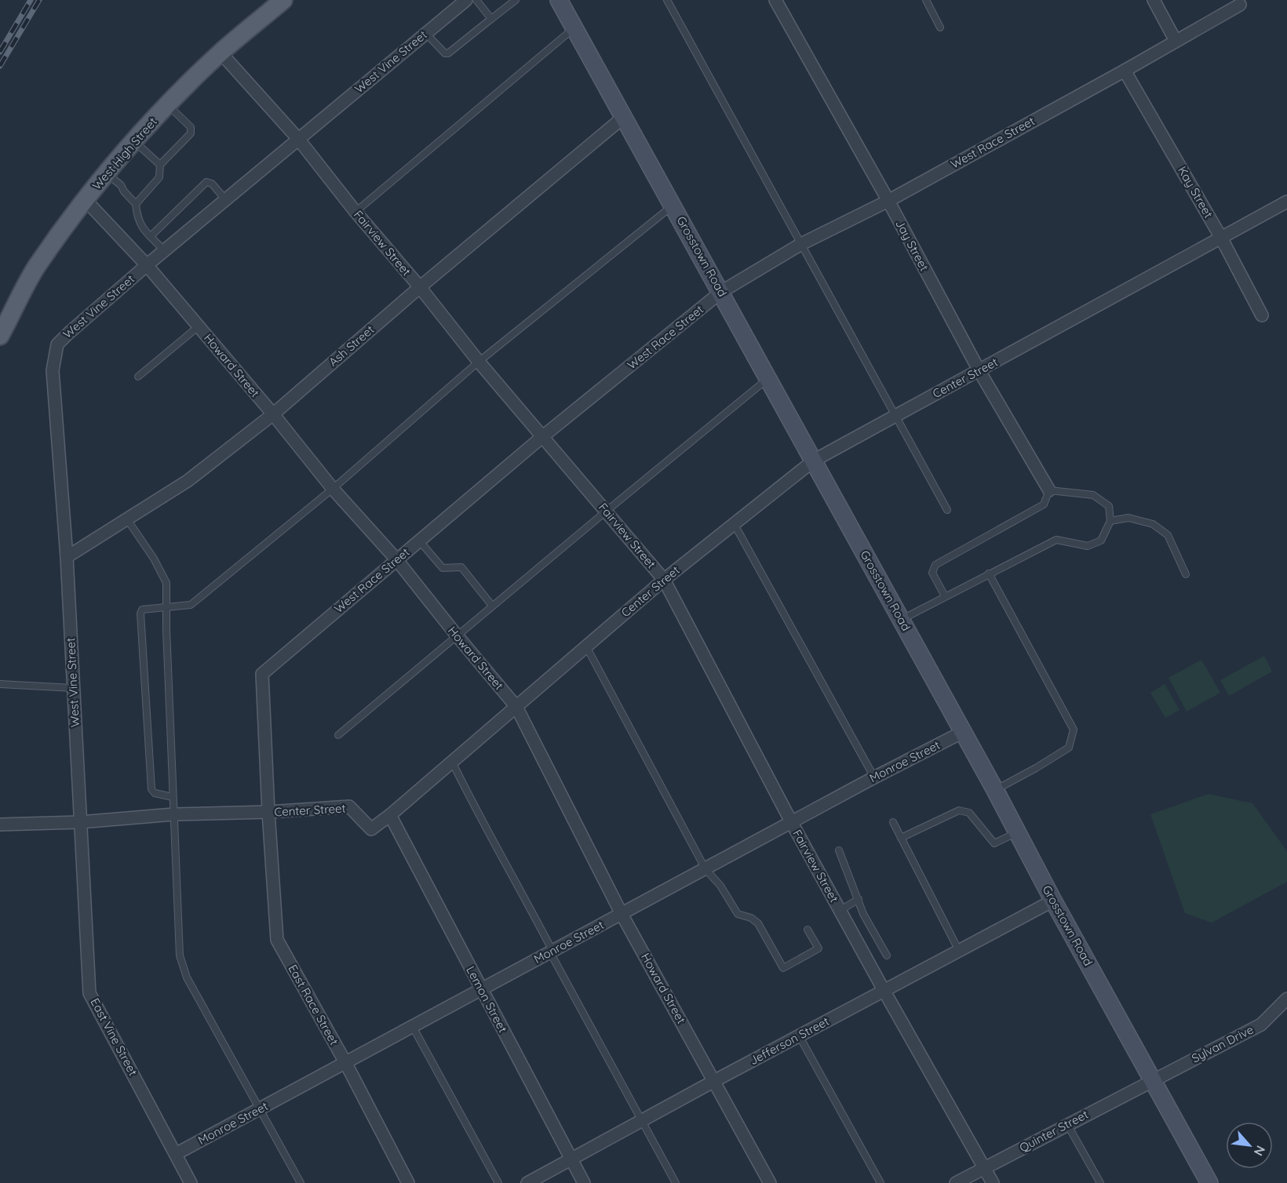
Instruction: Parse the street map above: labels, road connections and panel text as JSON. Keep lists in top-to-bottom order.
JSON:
{
  "streets": {
    "main road": ["West High Street"],
    "street": [
      "West Vine Street",
      "West Race Street",
      "Kay Street",
      "Fairview Street",
      "Jay Street",
      "Grosstown Road",
      "Ash Street",
      "Howard Street",
      "Center Street",
      "Monroe Street",
      "Lemon Street",
      "East Race Street",
      "East Vine Street",
      "Jefferson Street",
      "Sylvan Drive",
      "Quinter Street"
    ]
  },
  "crossings": [
    ["West Vine Street", "Fairview Street"],
    ["West Vine Street", "Ash Street"],
    ["West Vine Street", "Howard Street"],
    ["West Vine Street", "Center Street"],
    ["West Vine Street", "East Vine Street"],
    ["West Race Street", "Kay Street"],
    ["West Race Street", "Fairview Street"],
    ["West Race Street", "Jay Street"],
    ["West Race Street", "Grosstown Road"],
    ["West Race Street", "Howard Street"],
    ["West Race Street", "Center Street"],
    ["West Race Street", "East Race Street"],
    ["West High Street", "Fairview Street"],
    ["West High Street", "Howard Street"],
    ["Kay Street", "Center Street"],
    ["Fairview Street", "Ash Street"],
    ["Fairview Street", "Center Street"],
    ["Fairview Street", "Monroe Street"],
    ["Fairview Street", "Jefferson Street"],
    ["Fairview Street", "Quinter Street"],
    ["Jay Street", "Center Street"],
    ["Grosstown Road", "Ash Street"],
    ["Grosstown Road", "Center Street"],
    ["Grosstown Road", "Monroe Street"],
    ["Grosstown Road", "Jefferson Street"],
    ["Grosstown Road", "Sylvan Drive"],
    ["Grosstown Road", "Quinter Street"],
    ["Ash Street", "Howard Street"],
    ["Howard Street", "Center Street"],
    ["Howard Street", "Monroe Street"],
    ["Howard Street", "Jefferson Street"],
    ["Center Street", "Lemon Street"],
    ["Center Street", "East Race Street"],
    ["Center Street", "East Vine Street"],
    ["Monroe Street", "Lemon Street"],
    ["Monroe Street", "East Race Street"],
    ["Monroe Street", "East Vine Street"],
    ["Lemon Street", "Jefferson Street"],
    ["Sylvan Drive", "Quinter Street"]
  ],
  "north": "bottom right"
}
